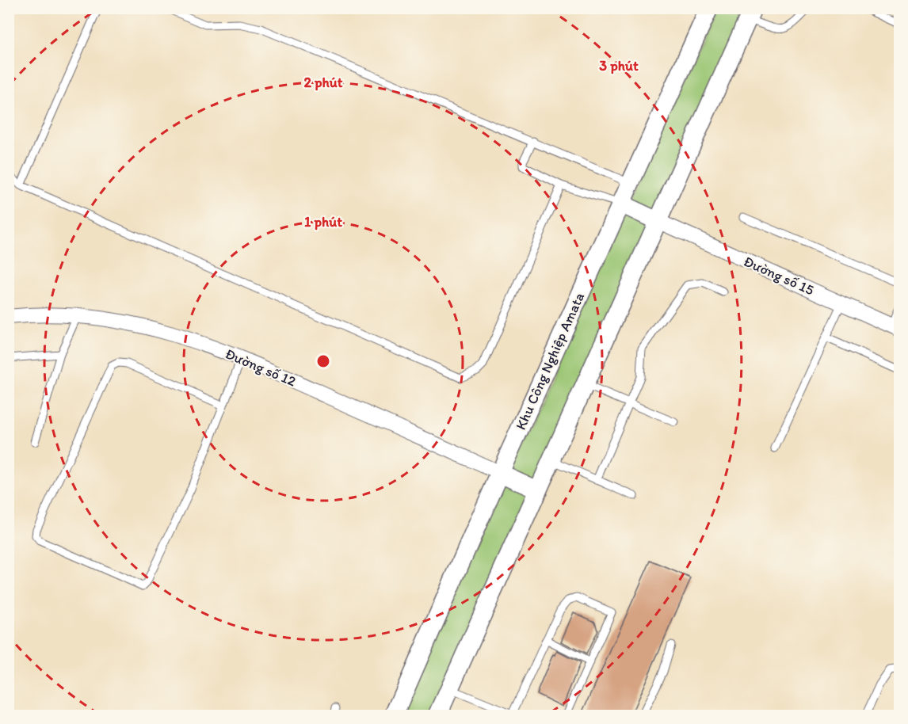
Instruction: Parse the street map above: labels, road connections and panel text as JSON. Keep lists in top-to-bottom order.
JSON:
{
  "streets": {
    "street": ["Đường số 15", "Khu Công Nghiệp Amata", "Đường số 12"]
  },
  "crossings": [
    ["Khu Công Nghiệp Amata", "Đường số 12"]
  ],
  "rings": ["3 phút", "2 phút", "1 phút"]
}
